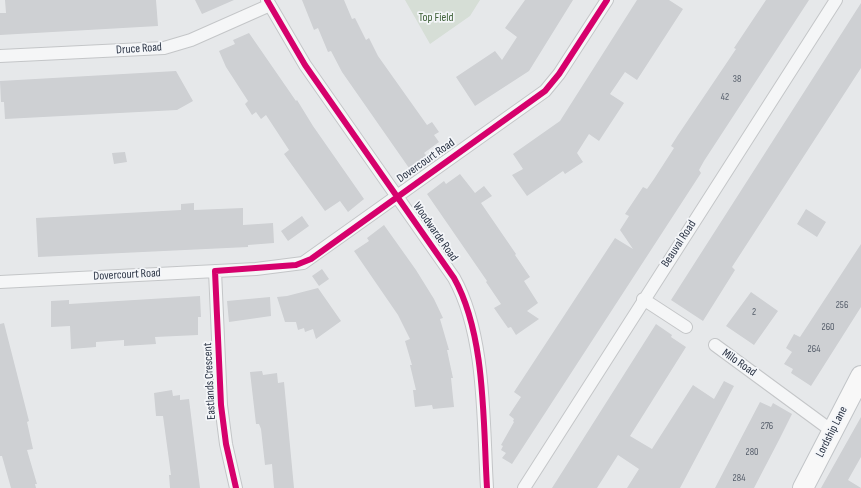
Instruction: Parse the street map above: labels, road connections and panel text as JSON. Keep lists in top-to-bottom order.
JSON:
{
  "streets": {
    "main road": ["Lordship Lane"],
    "street": [
      "Druce Road",
      "Dovercourt Road",
      "Woodwarde Road",
      "Beauval Road",
      "Milo Road",
      "Eastlands Crescent"
    ]
  },
  "crossings": [
    ["Druce Road", "Woodwarde Road"],
    ["Dovercourt Road", "Woodwarde Road"],
    ["Dovercourt Road", "Eastlands Crescent"],
    ["Milo Road", "Lordship Lane"]
  ],
  "parks": ["Top Field"],
  "house_numbers": [
    "38",
    "42",
    "256",
    "2",
    "260",
    "264",
    "276",
    "280",
    "284"
  ]
}
